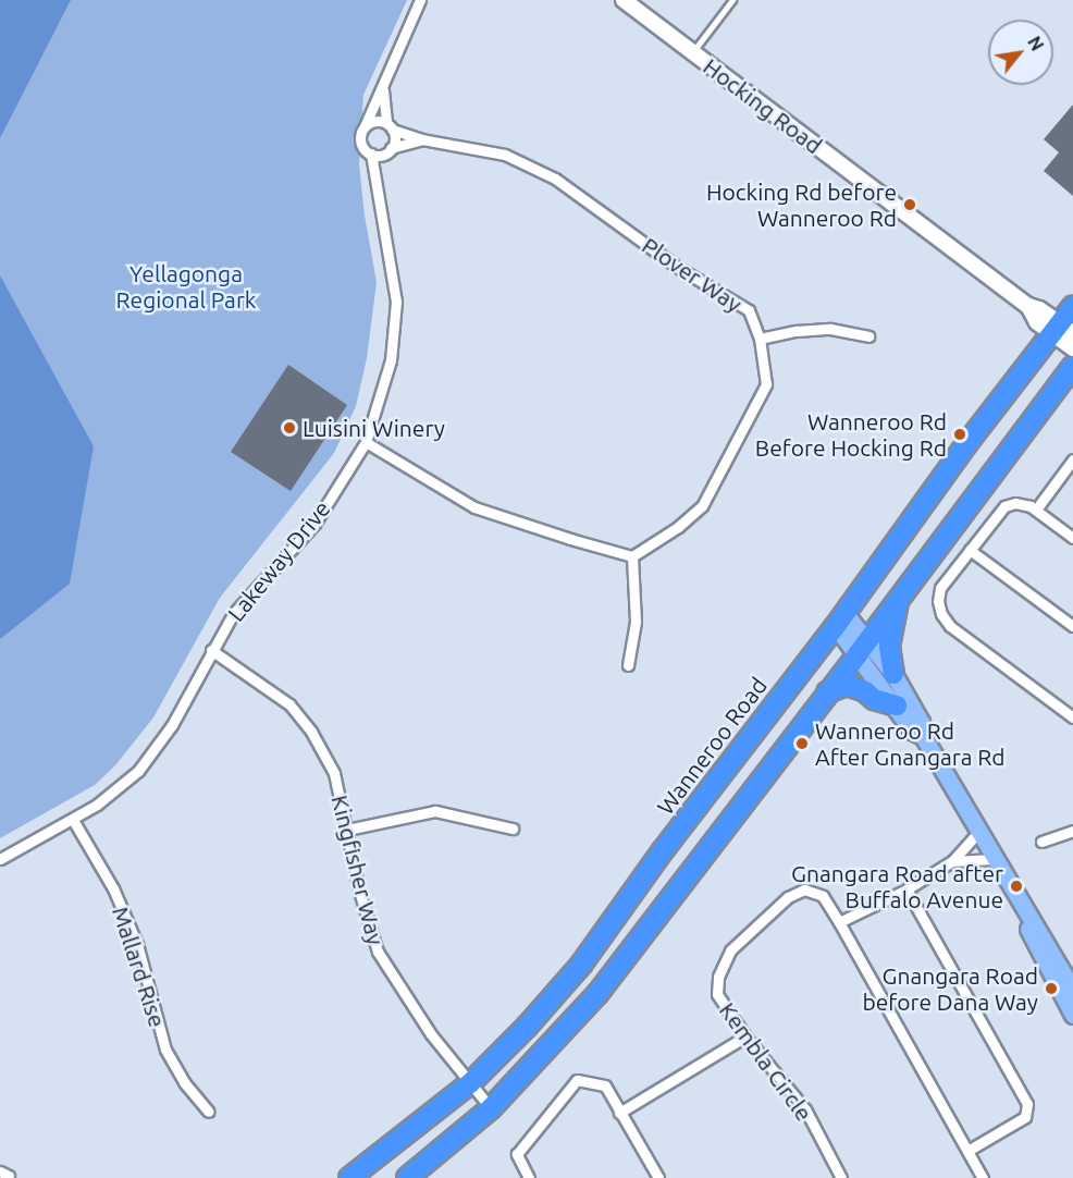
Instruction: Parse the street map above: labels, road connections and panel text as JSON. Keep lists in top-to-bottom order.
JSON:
{
  "streets": {
    "highway": ["Wanneroo Road"],
    "street": [
      "Hocking Road",
      "Plover Way",
      "Lakeway Drive",
      "Kingfisher Way",
      "Mallard Rise",
      "Kembla Circle"
    ]
  },
  "crossings": [
    ["Hocking Road", "Wanneroo Road"],
    ["Plover Way", "Lakeway Drive"],
    ["Lakeway Drive", "Kingfisher Way"],
    ["Lakeway Drive", "Mallard Rise"],
    ["Wanneroo Road", "Kingfisher Way"]
  ],
  "parks": ["Yellagonga Regional Park"],
  "places": [
    "Hocking Rd before Wanneroo Rd",
    "Luisini Winery",
    "Wanneroo Rd Before Hocking Rd",
    "Wanneroo Rd After Gnangara Rd",
    "Gnangara Road after Buffalo Avenue",
    "Gnangara Road before Dana Way"
  ],
  "north": "top right"
}
